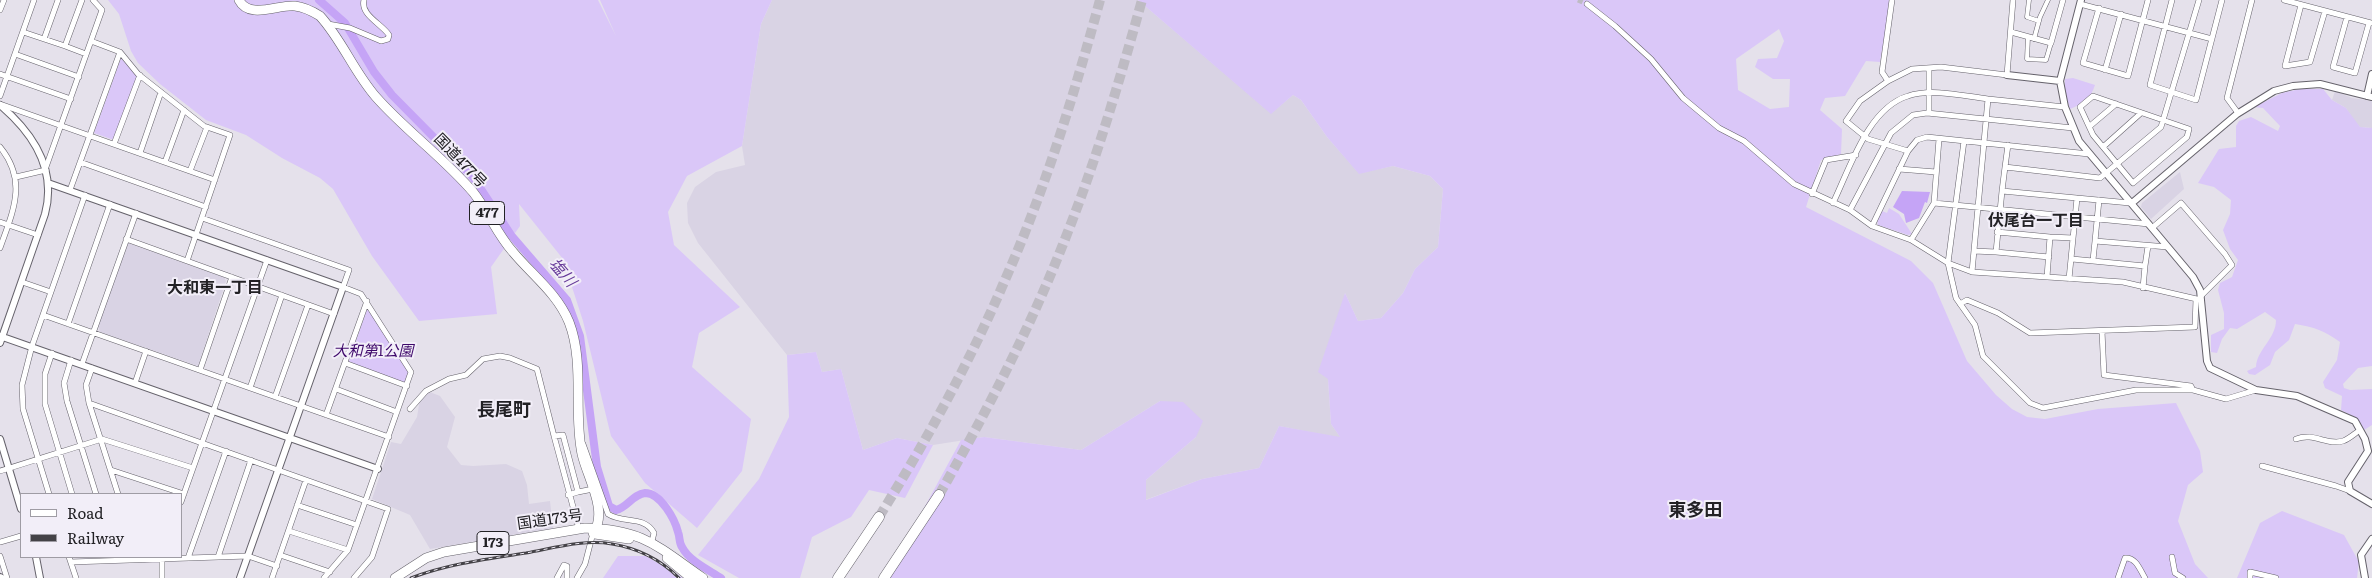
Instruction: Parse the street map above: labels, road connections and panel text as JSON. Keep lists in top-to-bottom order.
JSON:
{
  "streets": {
    "highway": [
      "国道477号",
      "477",
      "国道173号",
      "173"
    ]
  },
  "crossings": [
    ["国道477号", "国道173号"]
  ],
  "districts": [
    "伏尾台一丁目",
    "大和東一丁目",
    "長尾町",
    "東多田"
  ],
  "water": ["塩川"],
  "parks": ["大和第1公園"],
  "legend": ["Road", "Railway"]
}
